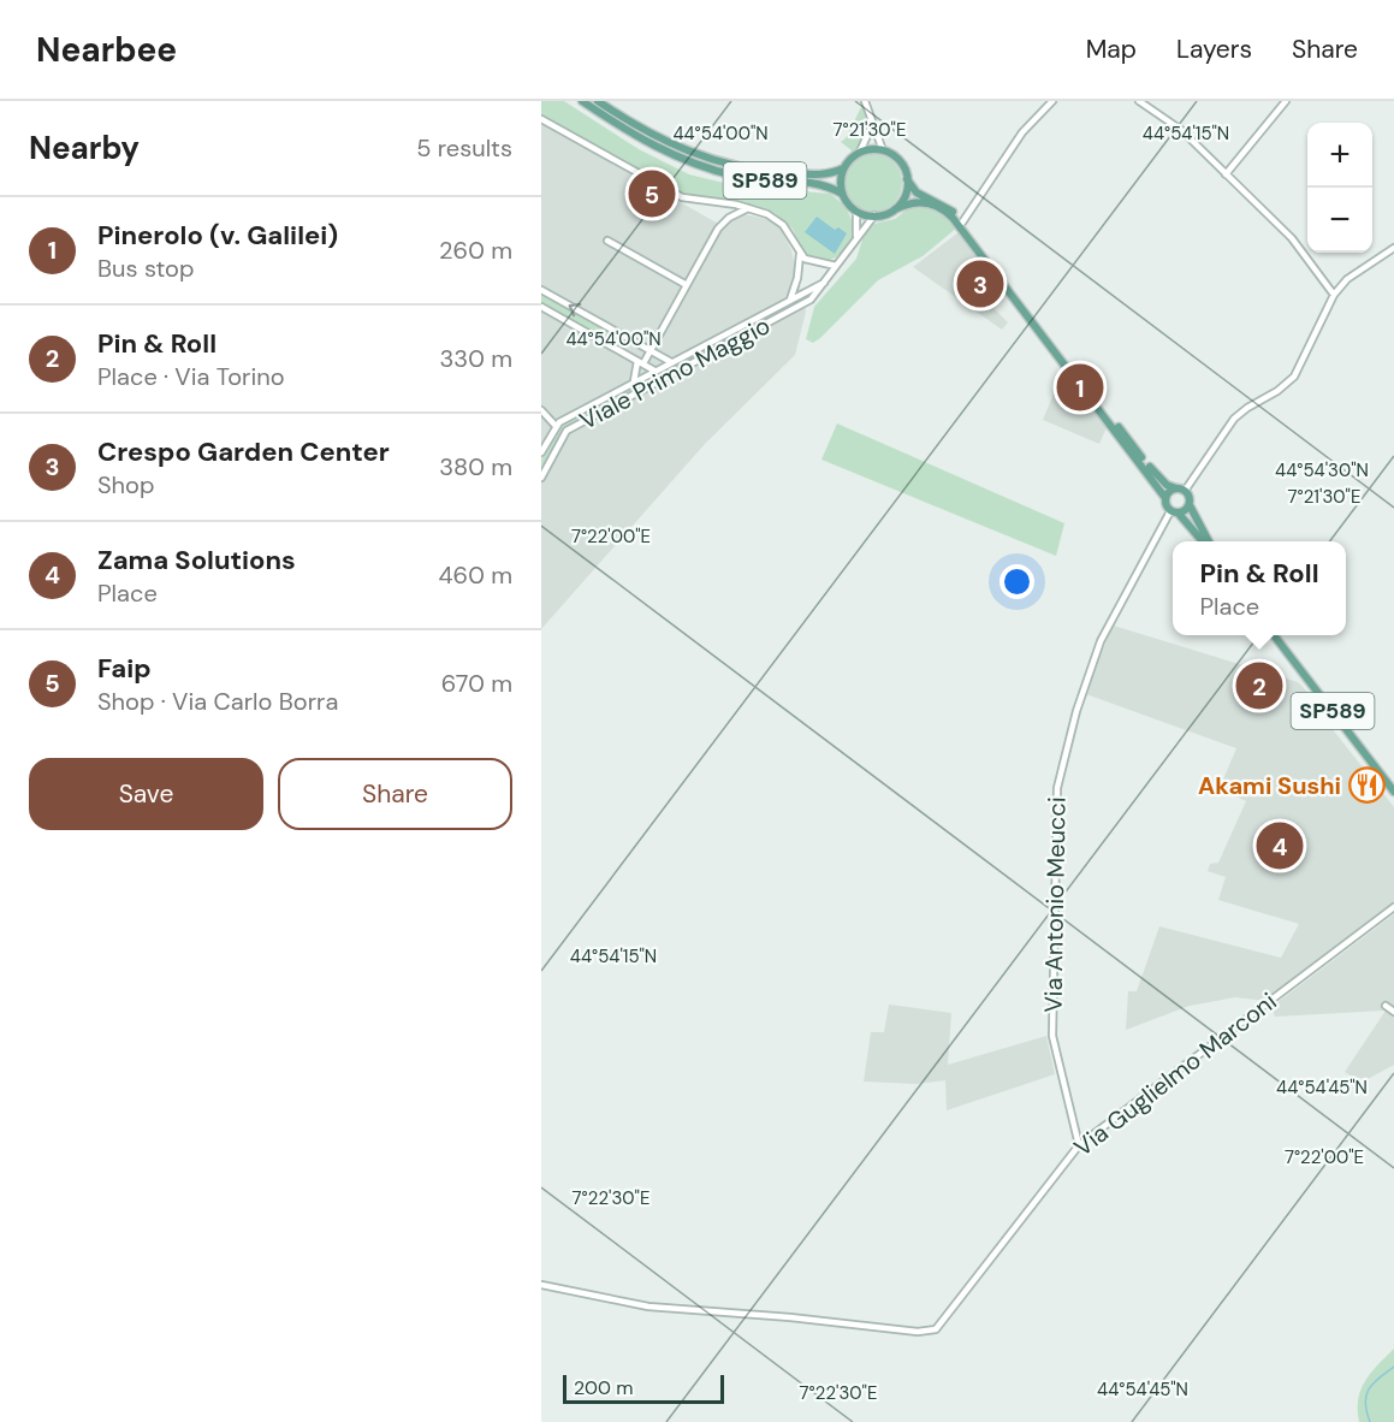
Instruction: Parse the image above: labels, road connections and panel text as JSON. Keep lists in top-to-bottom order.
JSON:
{
  "streets": {
    "main road": ["SP589"],
    "street": ["Viale Primo Maggio", "Via Antonio Meucci", "Via Guglielmo Marconi"]
  },
  "crossings": [
    ["SP589", "Viale Primo Maggio"],
    ["Via Antonio Meucci", "Via Guglielmo Marconi"]
  ],
  "places": {
    "restaurant": ["Akami Sushi"]
  },
  "scale_bar": "200 m",
  "page": {
    "header": "Nearbee",
    "nav": ["Map", "Layers", "Share"],
    "heading": ["Nearby", "5 results"],
    "map_buttons": ["+", "−"],
    "pins": [
      "5",
      "3",
      "1",
      "2",
      "4"
    ],
    "list": [
      {
        "mark": "1",
        "name": "Pinerolo (v. Galilei)",
        "note": "Bus stop",
        "value": "260 m"
      },
      {
        "mark": "2",
        "name": "Pin & Roll",
        "note": "Place · Via Torino",
        "value": "330 m"
      },
      {
        "mark": "3",
        "name": "Crespo Garden Center",
        "note": "Shop",
        "value": "380 m"
      },
      {
        "mark": "4",
        "name": "Zama Solutions",
        "note": "Place",
        "value": "460 m"
      },
      {
        "mark": "5",
        "name": "Faip",
        "note": "Shop · Via Carlo Borra",
        "value": "670 m"
      }
    ],
    "popup": ["Pin & Roll", "Place"],
    "buttons": ["Save", "Share"],
    "scale": "200 m"
  },
  "coordinates": [
    "7°21'30\"E",
    "44°54'00\"N",
    "44°54'15\"N",
    "44°54'30\"N",
    "7°22'00\"E",
    "44°54'45\"N",
    "7°22'30\"E"
  ]
}
